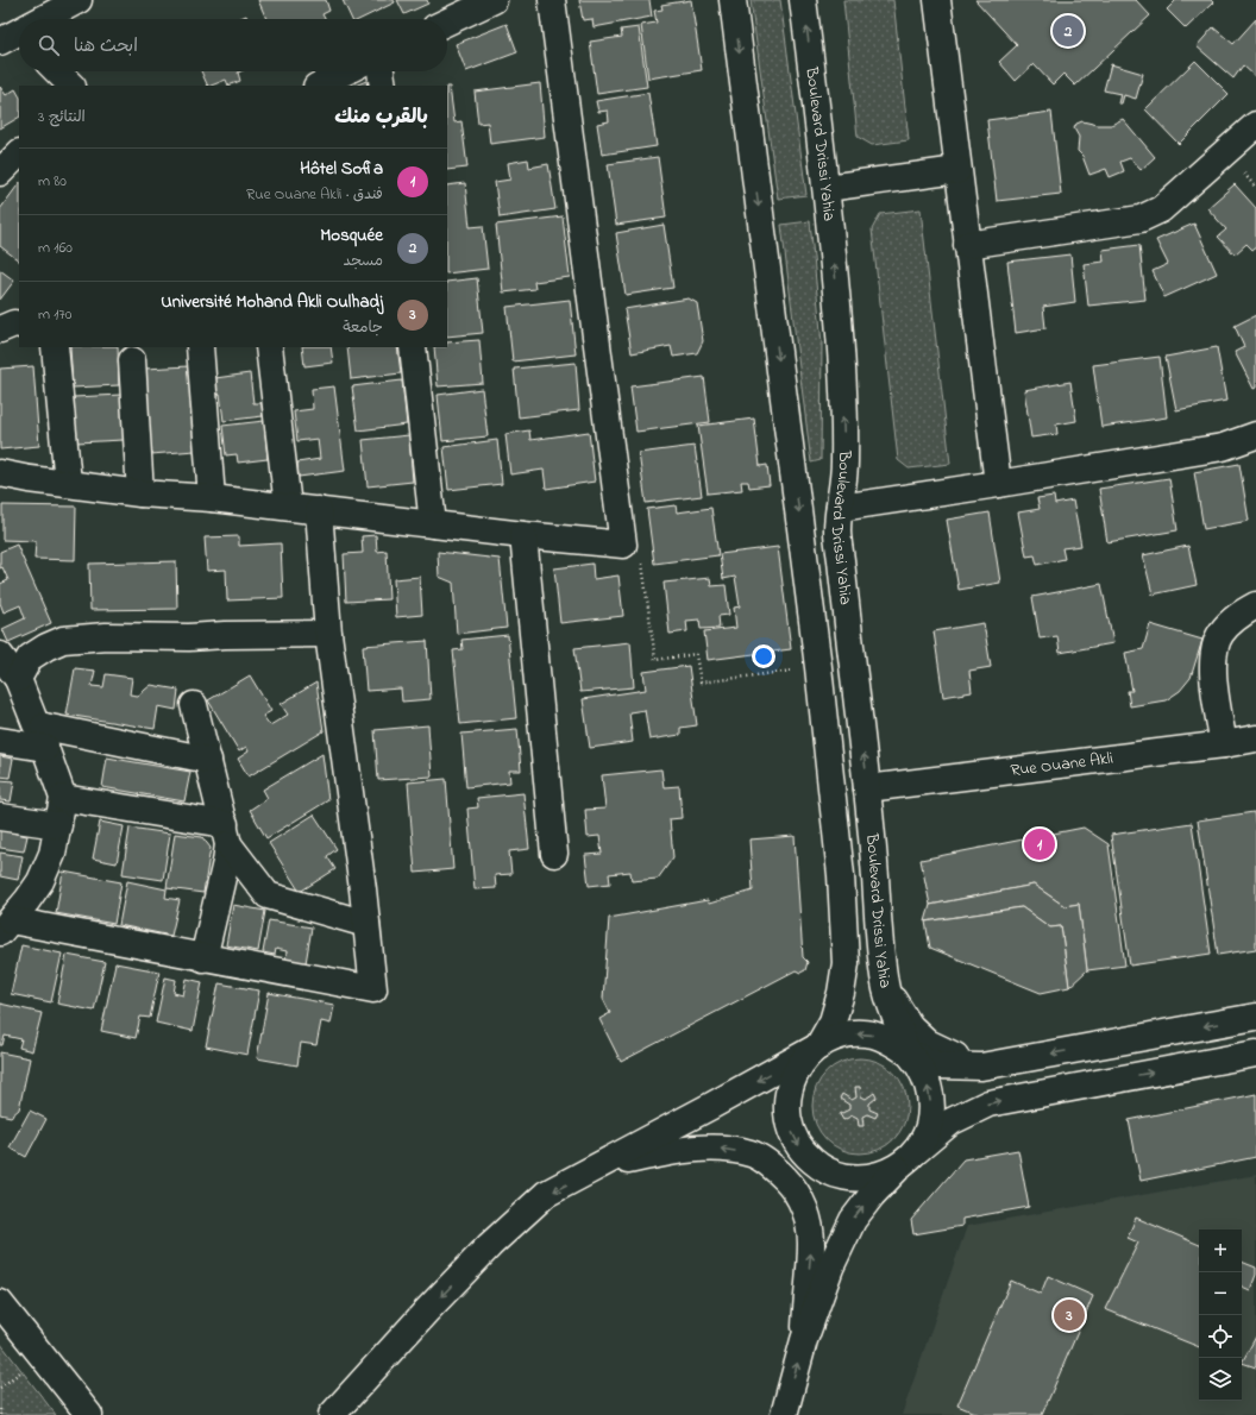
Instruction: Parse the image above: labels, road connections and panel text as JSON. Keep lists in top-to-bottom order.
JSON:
{
  "streets": {
    "street": ["Boulevard Drissi Yahia", "Rue Ouane Akli"]
  },
  "crossings": [
    ["Boulevard Drissi Yahia", "Rue Ouane Akli"]
  ],
  "page": {
    "pins": ["2", "1", "3"],
    "search": "ابحث هنا",
    "heading": ["بالقرب منك", "النتائج: 3"],
    "list": [
      {
        "mark": "1",
        "name": "Hôtel Sofia",
        "note": "فندق · Rue Ouane Akli",
        "value": "80 m"
      },
      {
        "mark": "2",
        "name": "Mosquée",
        "note": "مسجد",
        "value": "160 m"
      },
      {
        "mark": "3",
        "name": "Université Mohand Akli Oulhadj",
        "note": "جامعة",
        "value": "170 m"
      }
    ],
    "map_buttons": ["+", "−"]
  }
}
